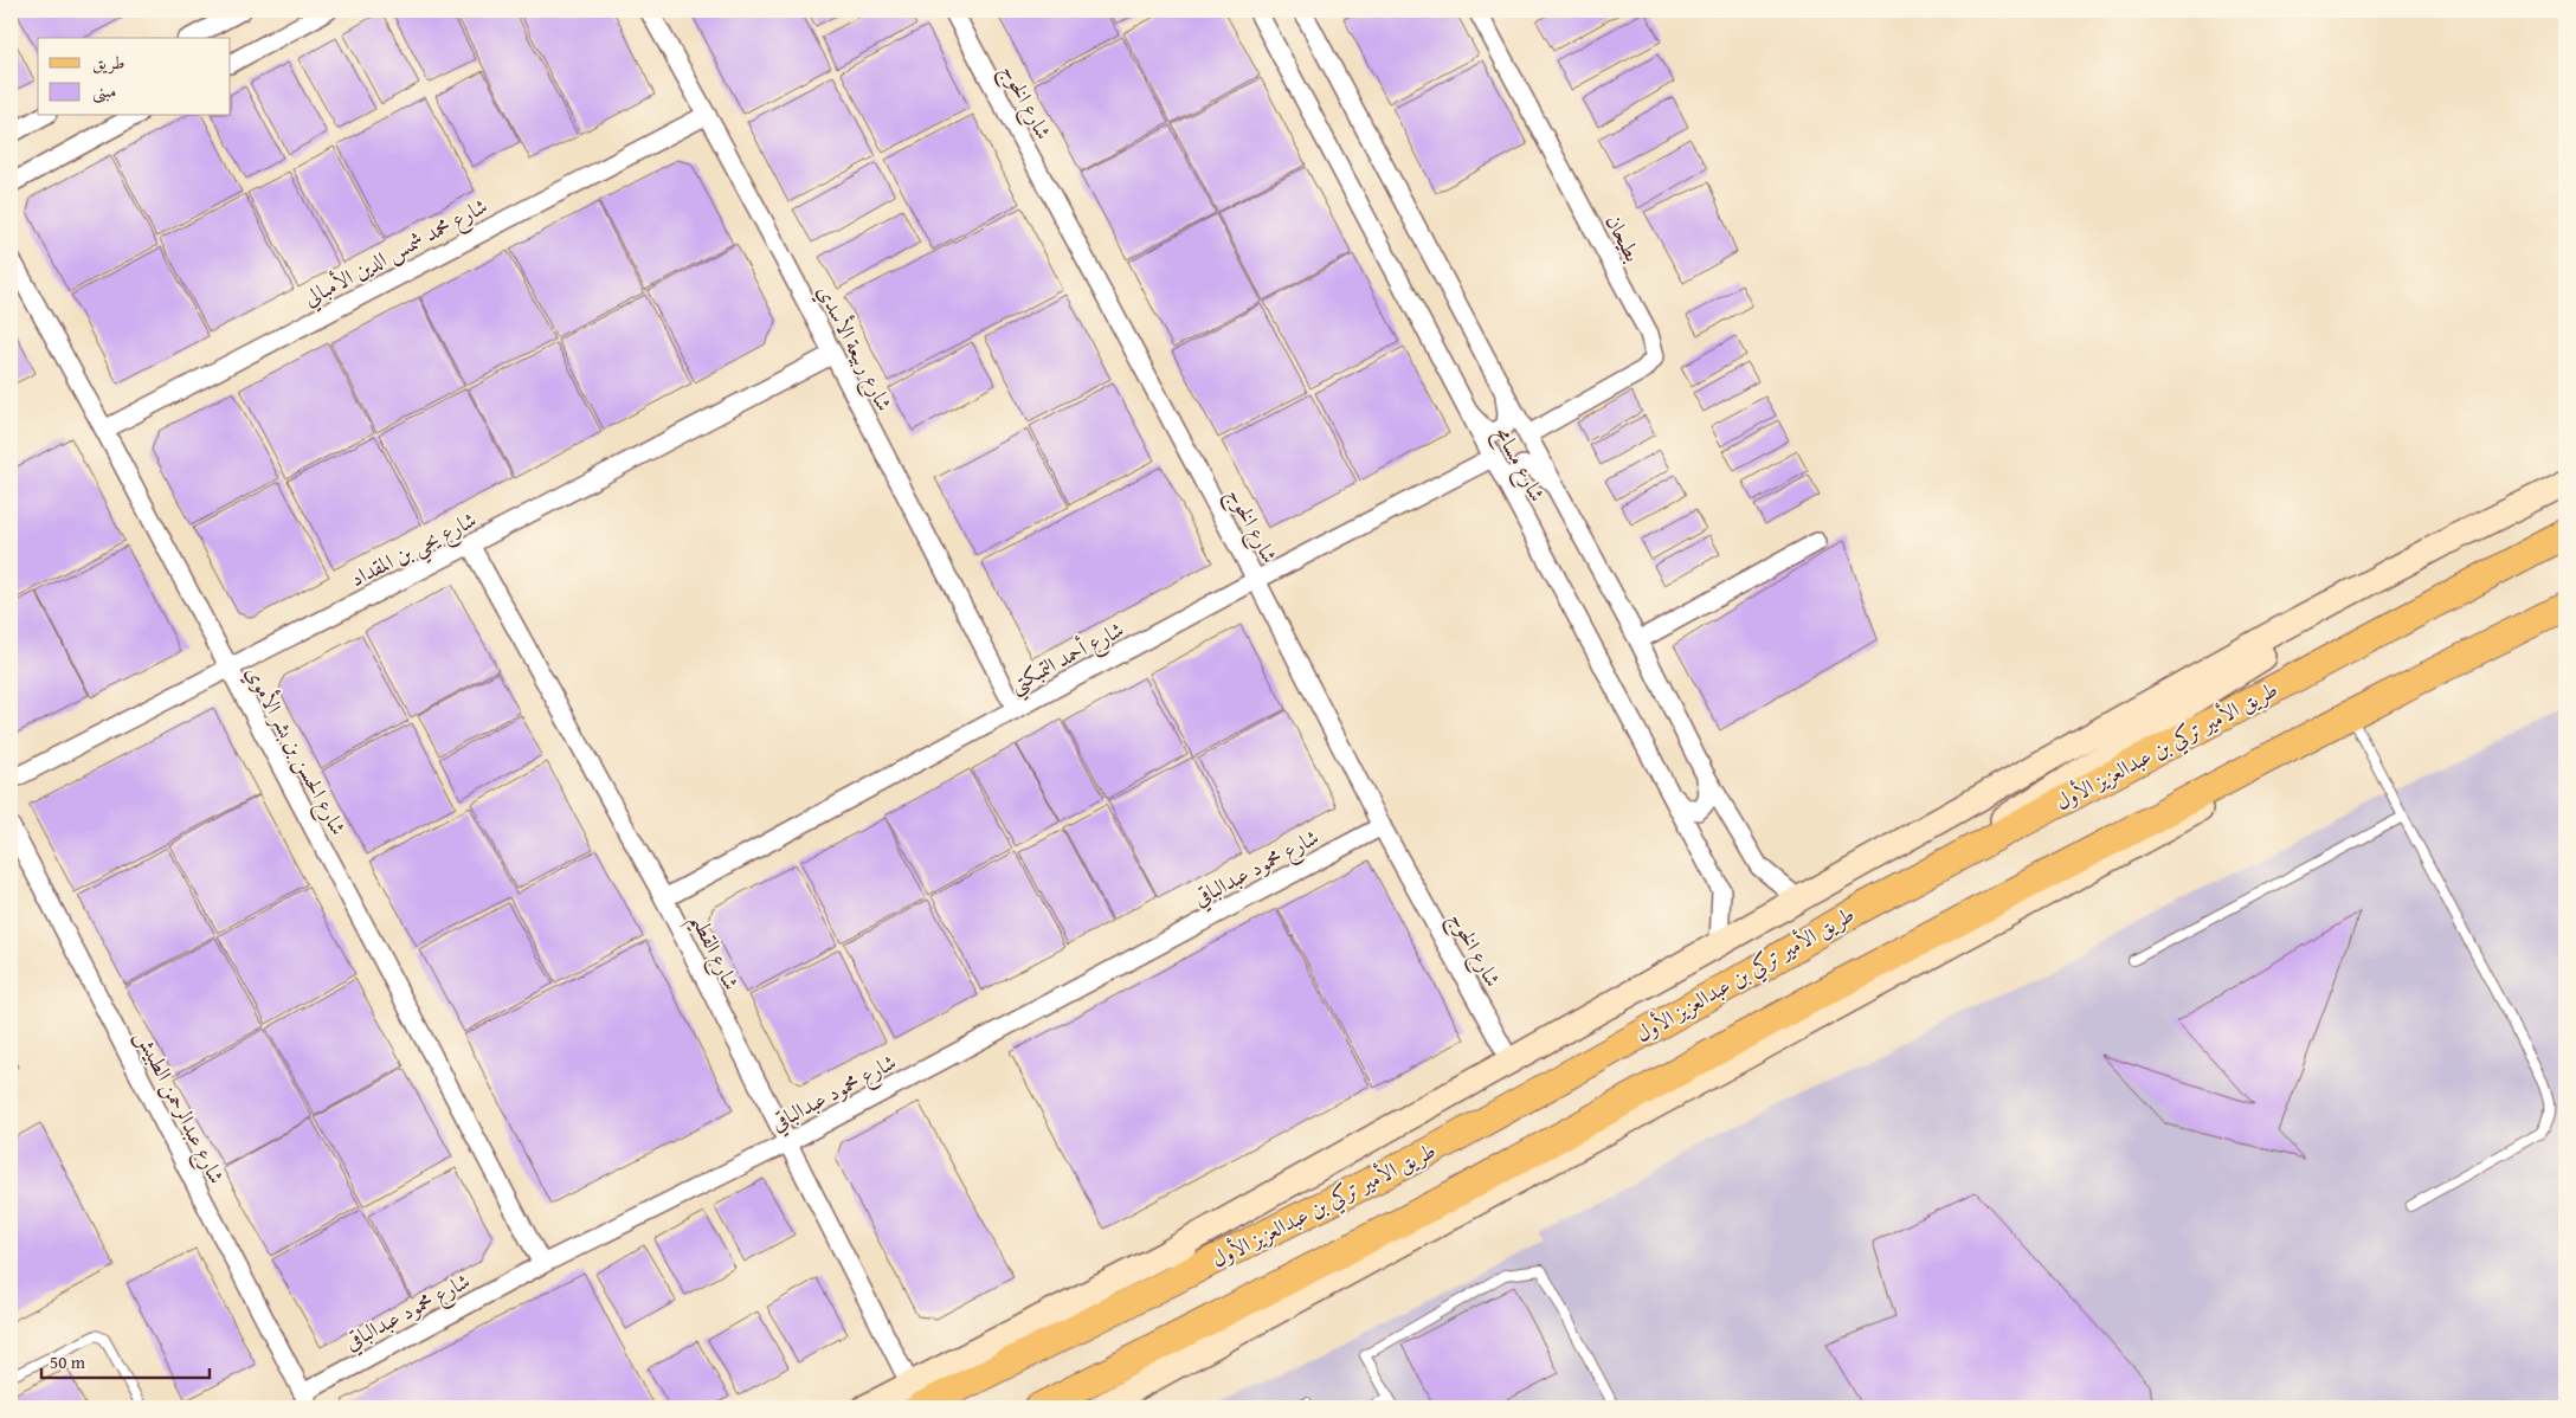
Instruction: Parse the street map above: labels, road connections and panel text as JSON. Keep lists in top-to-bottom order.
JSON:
{
  "streets": {
    "main road": ["طريق الأمير تركي بن عبدالعزيز الأول"],
    "street": [
      "شارع الخوج",
      "بطيحان",
      "شارع محمد شمس الدين الأمبالي",
      "شارع ربيعة الأسدي",
      "شارع مسامح",
      "شارع يحي بن المقداد",
      "شارع أحمد التمبكتي",
      "شارع الحسن بن بشر الأموي",
      "شارع محمود عبدالباقي",
      "شارع القطيم",
      "شارع عبدالرحمن الطبيش"
    ]
  },
  "crossings": [
    ["شارع الخوج", "شارع أحمد التمبكتي"],
    ["شارع الخوج", "شارع محمود عبدالباقي"],
    ["بطيحان", "شارع مسامح"],
    ["شارع محمد شمس الدين الأمبالي", "شارع ربيعة الأسدي"],
    ["شارع محمد شمس الدين الأمبالي", "شارع الحسن بن بشر الأموي"],
    ["شارع ربيعة الأسدي", "شارع يحي بن المقداد"],
    ["شارع ربيعة الأسدي", "شارع أحمد التمبكتي"],
    ["شارع مسامح", "شارع أحمد التمبكتي"],
    ["شارع يحي بن المقداد", "شارع الحسن بن بشر الأموي"],
    ["شارع يحي بن المقداد", "شارع القطيم"],
    ["شارع أحمد التمبكتي", "شارع القطيم"],
    ["طريق الأمير تركي بن عبدالعزيز الأول", "شارع القطيم"],
    ["شارع الحسن بن بشر الأموي", "شارع محمود عبدالباقي"],
    ["شارع محمود عبدالباقي", "شارع القطيم"],
    ["شارع محمود عبدالباقي", "شارع عبدالرحمن الطبيش"]
  ],
  "legend": ["طريق", "مبنى"],
  "scale_bar": "50 m"
}
